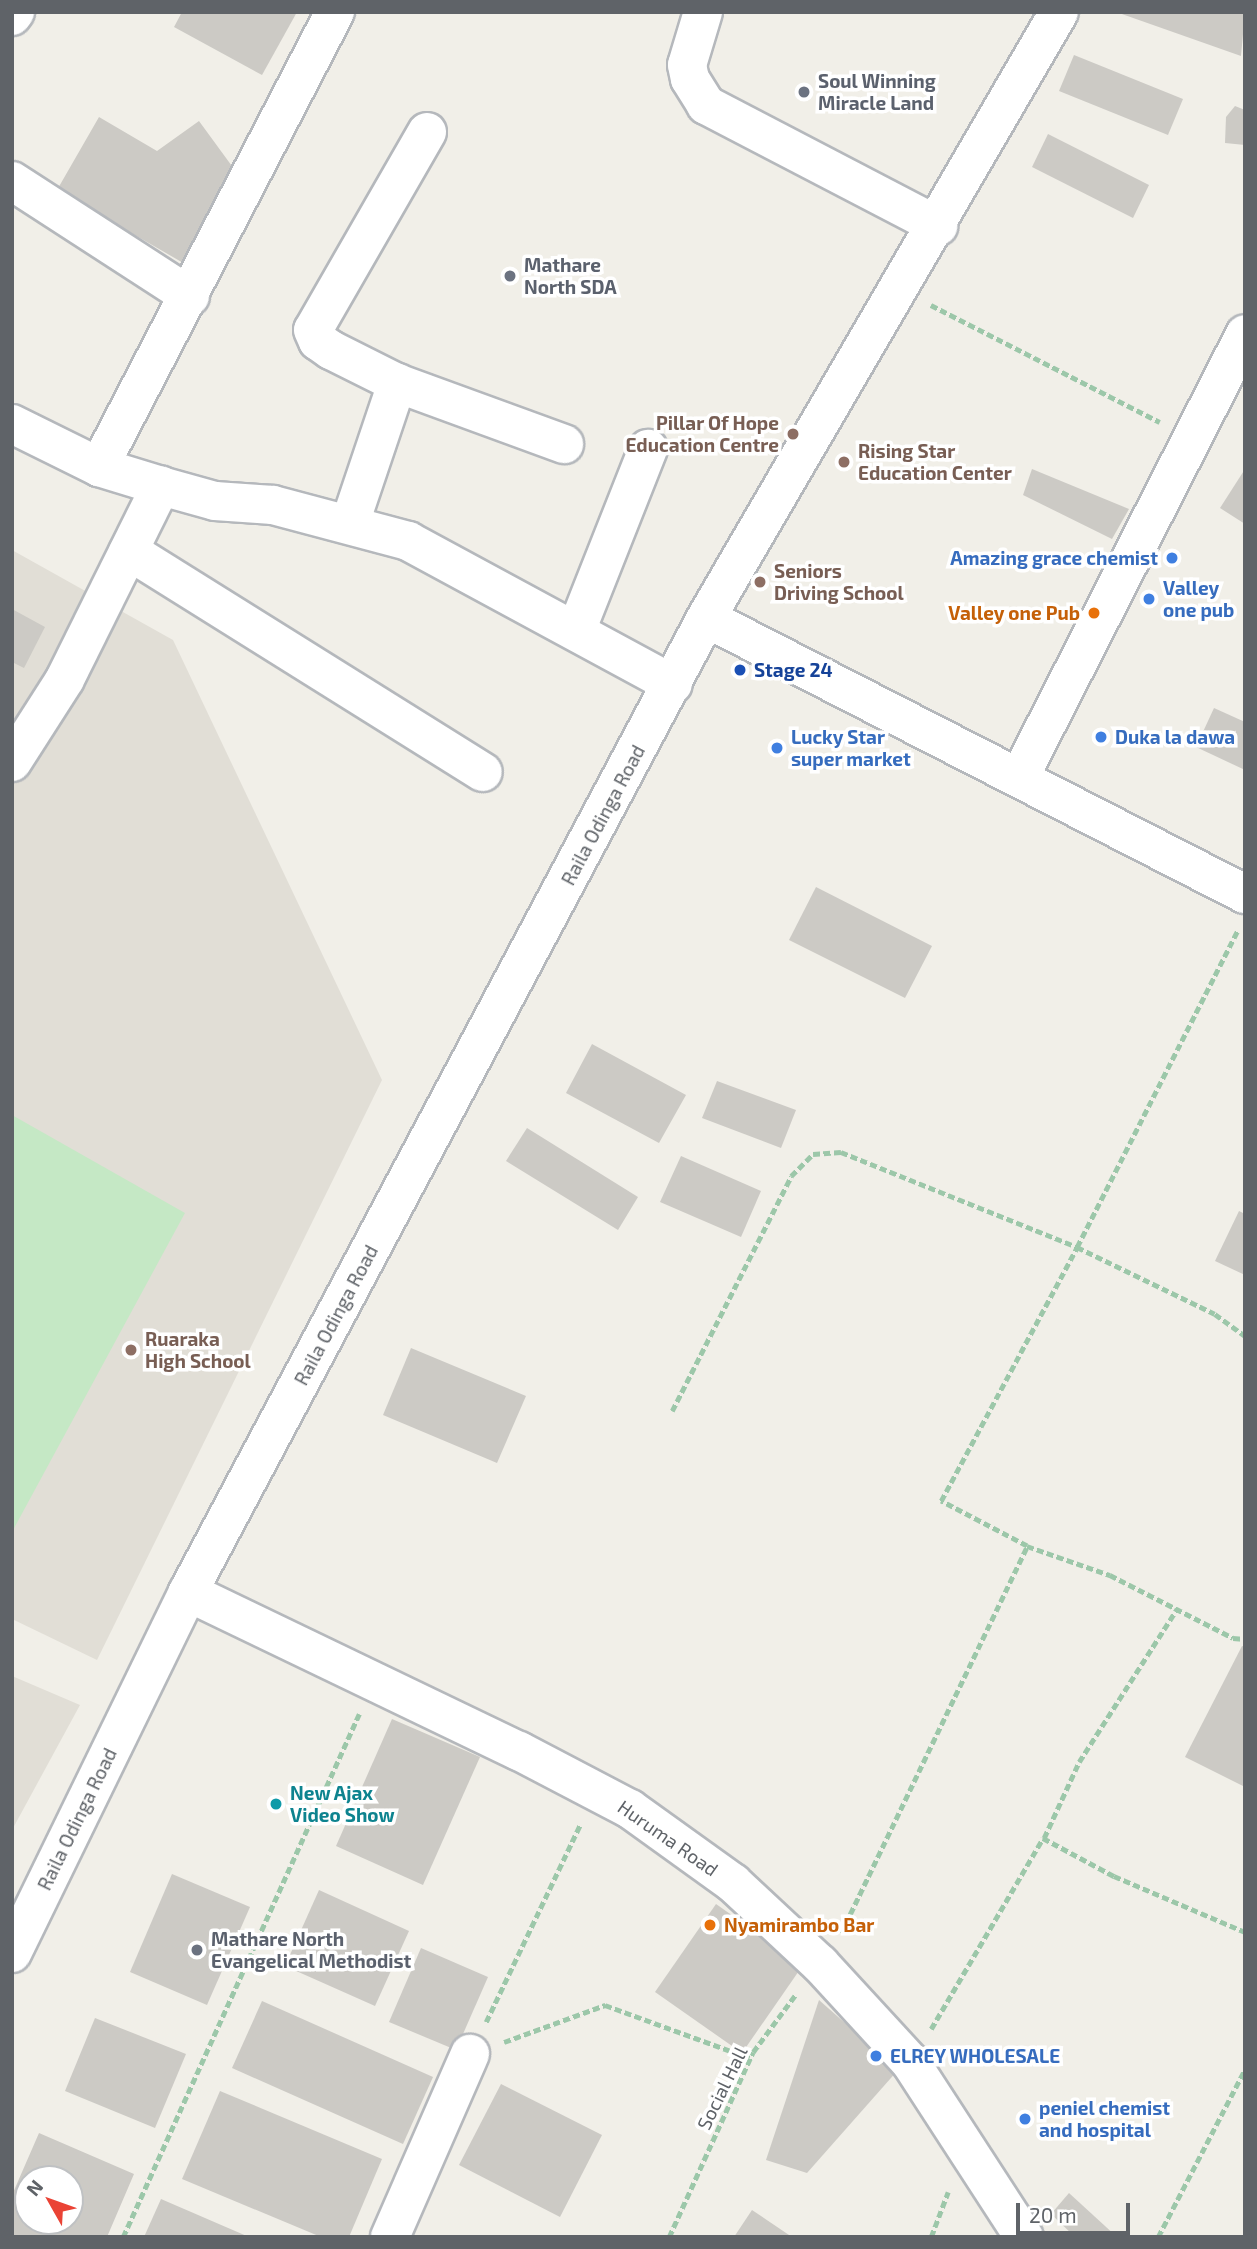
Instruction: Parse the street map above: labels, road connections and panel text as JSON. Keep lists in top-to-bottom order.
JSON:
{
  "streets": {
    "street": ["Raila Odinga Road", "Huruma Road"],
    "path": ["Social Hall"]
  },
  "crossings": [
    ["Raila Odinga Road", "Huruma Road"],
    ["Huruma Road", "Social Hall"]
  ],
  "places": [
    "Soul Winning Miracle Land",
    "Mathare North SDA",
    "Pillar Of Hope Education Centre",
    "Rising Star Education Center",
    "Amazing grace chemist",
    "Seniors Driving School",
    "Valley one pub",
    "Valley one Pub",
    "Stage 24",
    "Duka la dawa",
    "Lucky Star super market",
    "Ruaraka High School",
    "New Ajax Video Show",
    "Nyamirambo Bar",
    "Mathare North Evangelical Methodist",
    "ELREY WHOLESALE",
    "peniel chemist and hospital"
  ],
  "scale_bar": "20 m",
  "north": "top left"
}
